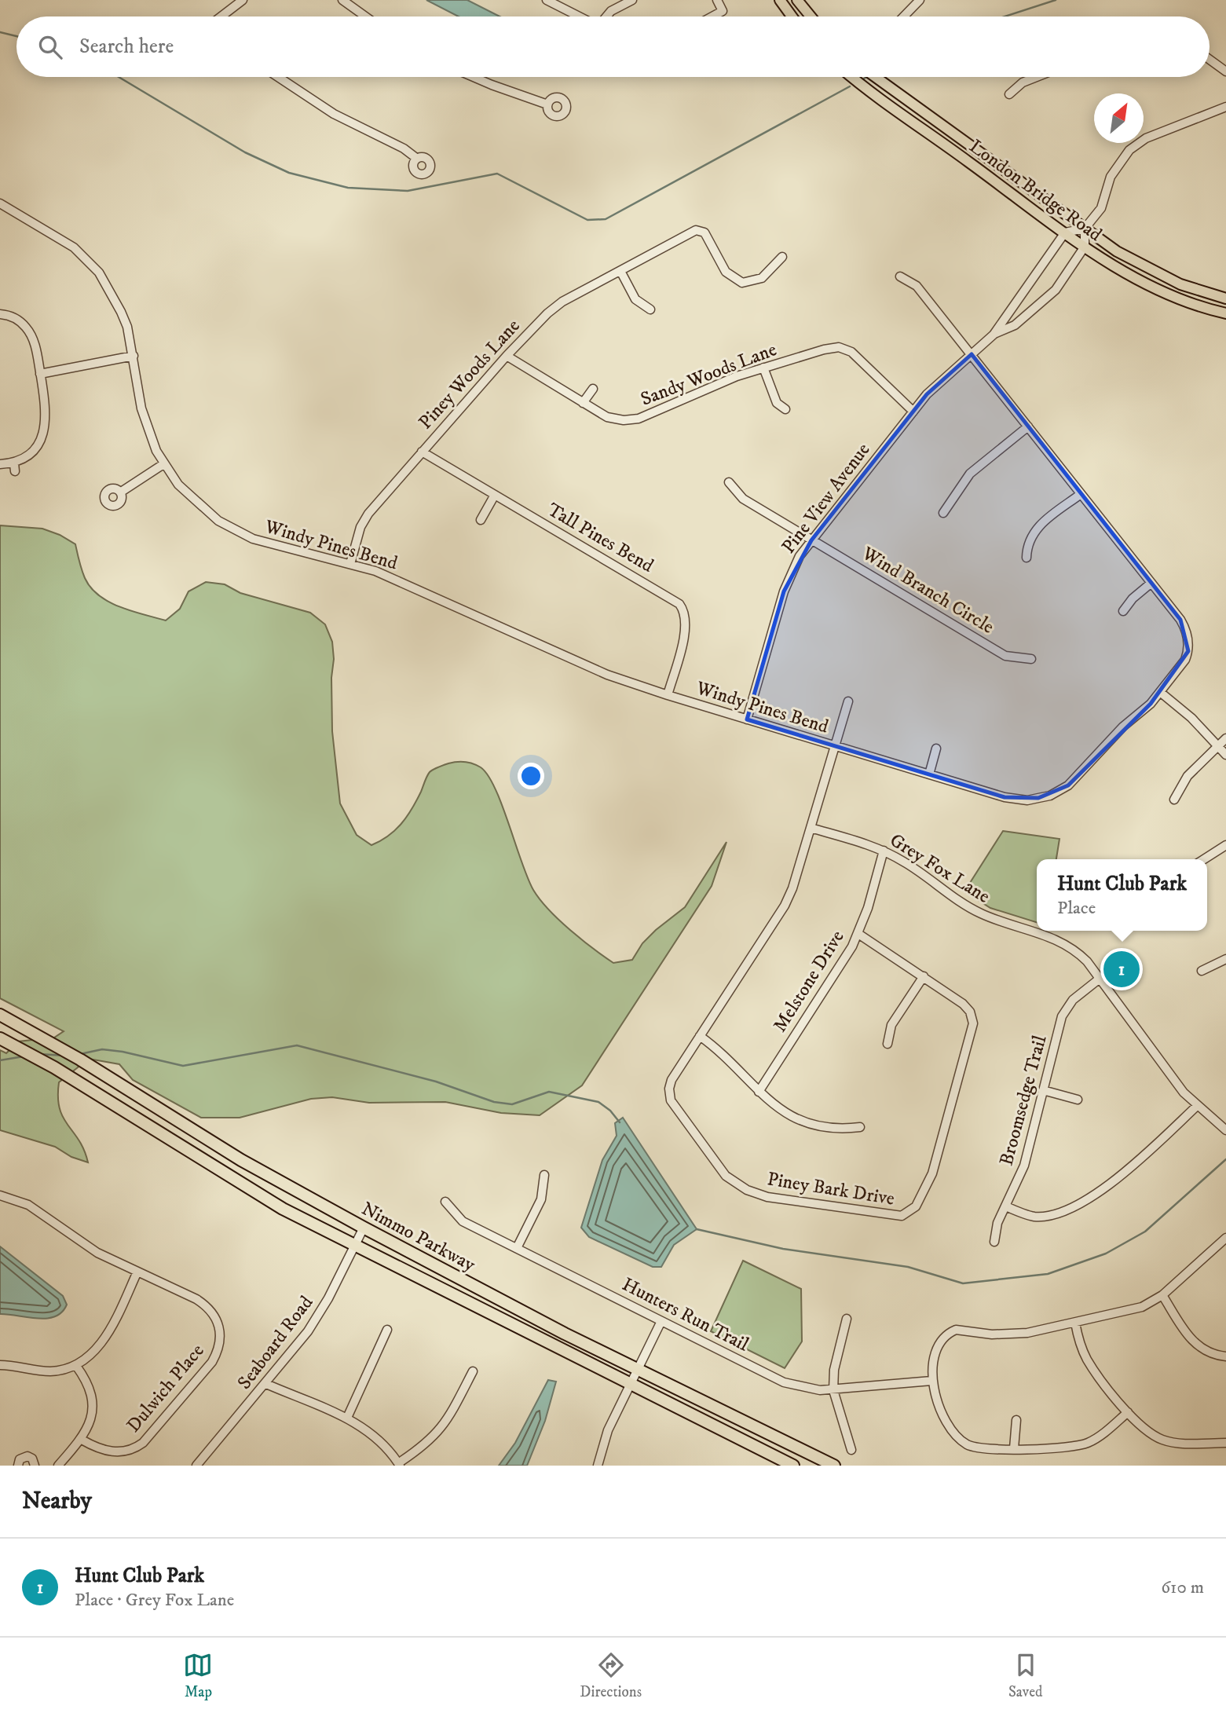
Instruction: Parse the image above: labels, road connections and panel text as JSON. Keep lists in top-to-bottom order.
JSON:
{
  "streets": {
    "highway": ["Nimmo Parkway"],
    "main road": ["London Bridge Road"],
    "street": [
      "Piney Woods Lane",
      "Sandy Woods Lane",
      "Pine View Avenue",
      "Tall Pines Bend",
      "Windy Pines Bend",
      "Wind Branch Circle",
      "Grey Fox Lane",
      "Melstone Drive",
      "Broomsedge Trail",
      "Piney Bark Drive",
      "Hunters Run Trail",
      "Seaboard Road",
      "Dulwich Place"
    ]
  },
  "crossings": [
    ["London Bridge Road", "Pine View Avenue"],
    ["Piney Woods Lane", "Sandy Woods Lane"],
    ["Piney Woods Lane", "Tall Pines Bend"],
    ["Piney Woods Lane", "Windy Pines Bend"],
    ["Sandy Woods Lane", "Pine View Avenue"],
    ["Pine View Avenue", "Windy Pines Bend"],
    ["Pine View Avenue", "Wind Branch Circle"],
    ["Tall Pines Bend", "Windy Pines Bend"],
    ["Windy Pines Bend", "Piney Bark Drive"],
    ["Grey Fox Lane", "Melstone Drive"],
    ["Grey Fox Lane", "Broomsedge Trail"],
    ["Grey Fox Lane", "Piney Bark Drive"],
    ["Melstone Drive", "Piney Bark Drive"],
    ["Nimmo Parkway", "Seaboard Road"]
  ],
  "north": "top right",
  "page": {
    "search": "Search here",
    "popup": ["Hunt Club Park", "Place"],
    "pins": "1",
    "heading": "Nearby",
    "list": [
      {
        "mark": "1",
        "name": "Hunt Club Park",
        "note": "Place · Grey Fox Lane",
        "value": "610 m"
      }
    ],
    "nav": ["Map", "Directions", "Saved"]
  }
}
